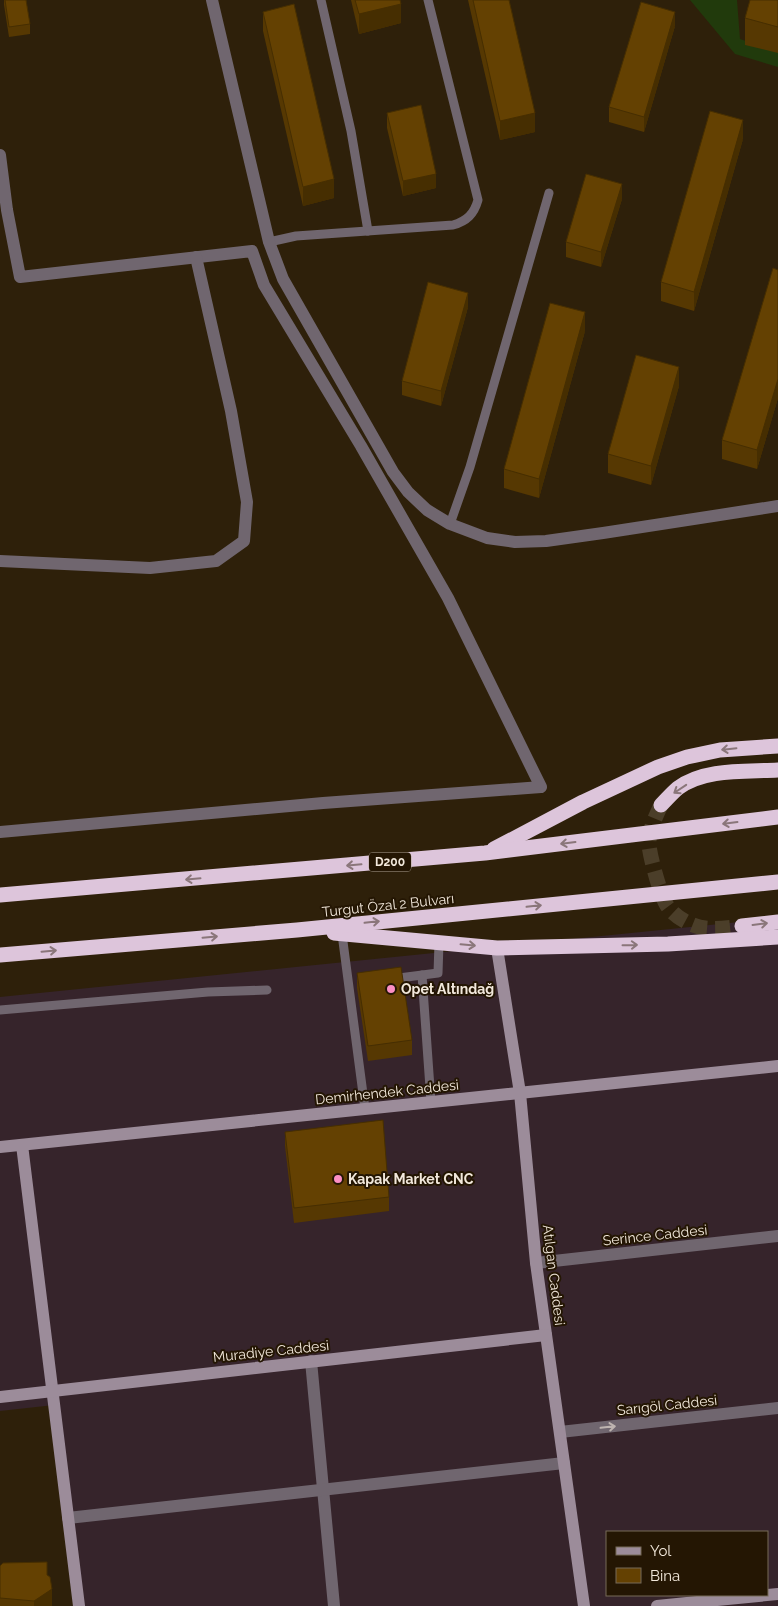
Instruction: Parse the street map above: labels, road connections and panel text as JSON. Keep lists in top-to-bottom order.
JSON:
{
  "streets": {
    "highway": ["D200", "Turgut Özal 2 Bulvarı"],
    "street": [
      "Demirhendek Caddesi",
      "Serince Caddesi",
      "Atılgan Caddesi",
      "Muradiye Caddesi",
      "Sarıgöl Caddesi"
    ]
  },
  "crossings": [
    ["Demirhendek Caddesi", "Atılgan Caddesi"],
    ["Serince Caddesi", "Atılgan Caddesi"],
    ["Atılgan Caddesi", "Muradiye Caddesi"],
    ["Atılgan Caddesi", "Sarıgöl Caddesi"]
  ],
  "one_way": ["Sarıgöl Caddesi"],
  "places": ["Opet Altındağ", "Kapak Market CNC"],
  "legend": ["Yol", "Bina"]
}
